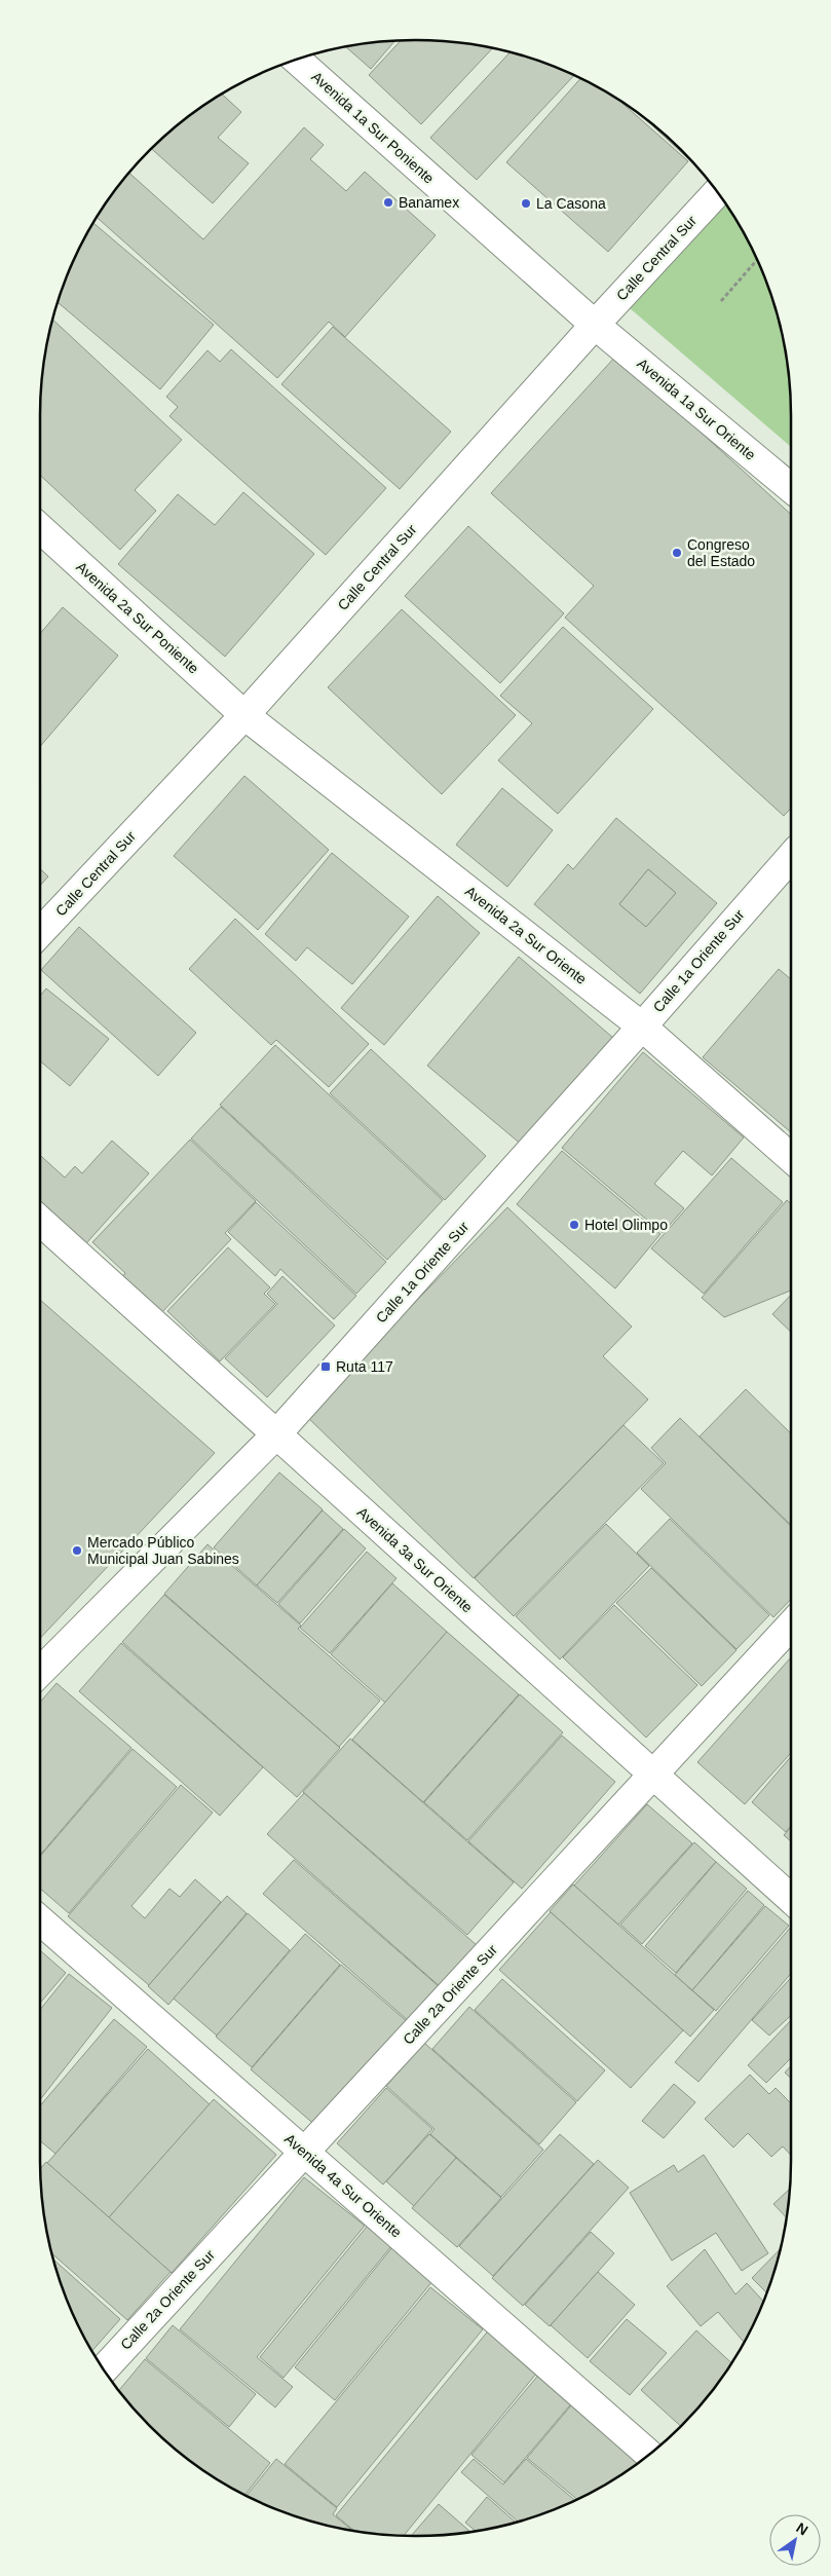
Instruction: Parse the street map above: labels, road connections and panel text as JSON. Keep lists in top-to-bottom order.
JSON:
{
  "streets": {
    "street": [
      "Avenida 1a Sur Poniente",
      "Calle Central Sur",
      "Avenida 1a Sur Oriente",
      "Avenida 2a Sur Poniente",
      "Avenida 2a Sur Oriente",
      "Calle 1a Oriente Sur",
      "Avenida 3a Sur Oriente",
      "Calle 2a Oriente Sur",
      "Avenida 4a Sur Oriente"
    ]
  },
  "crossings": [
    ["Avenida 1a Sur Poniente", "Calle Central Sur"],
    ["Avenida 1a Sur Poniente", "Avenida 1a Sur Oriente"],
    ["Calle Central Sur", "Avenida 1a Sur Oriente"],
    ["Calle Central Sur", "Avenida 2a Sur Poniente"],
    ["Calle Central Sur", "Avenida 2a Sur Oriente"],
    ["Avenida 2a Sur Poniente", "Avenida 2a Sur Oriente"],
    ["Avenida 2a Sur Oriente", "Calle 1a Oriente Sur"],
    ["Calle 1a Oriente Sur", "Avenida 3a Sur Oriente"],
    ["Avenida 3a Sur Oriente", "Calle 2a Oriente Sur"],
    ["Calle 2a Oriente Sur", "Avenida 4a Sur Oriente"]
  ],
  "places": {
    "other": [
      "Banamex",
      "La Casona",
      "Congreso del Estado",
      "Hotel Olimpo",
      "Mercado Público Municipal Juan Sabines"
    ],
    "transit": ["Ruta 117"]
  },
  "north": "top right"
}
